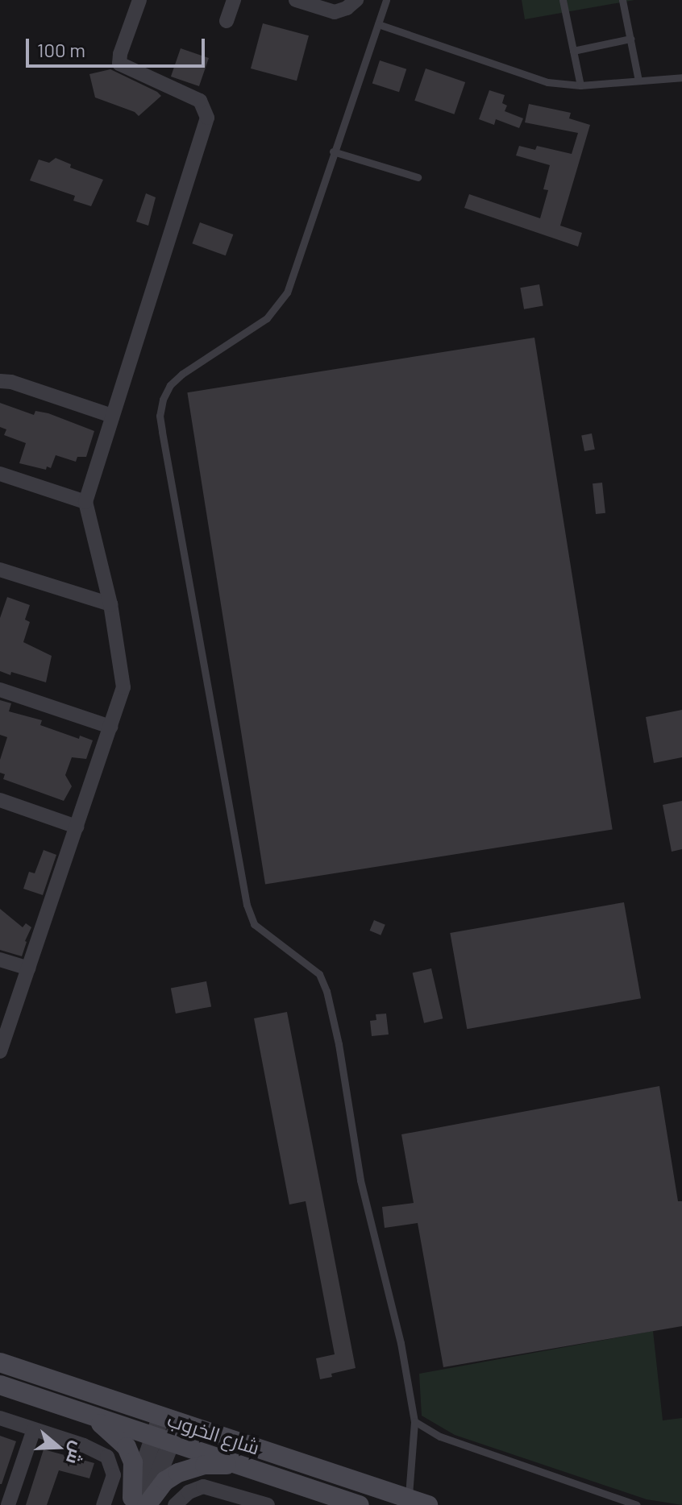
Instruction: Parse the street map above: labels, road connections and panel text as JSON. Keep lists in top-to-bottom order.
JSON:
{
  "streets": {
    "main road": ["شارع الخروب"]
  },
  "scale_bar": "100 m",
  "north": "right"
}
